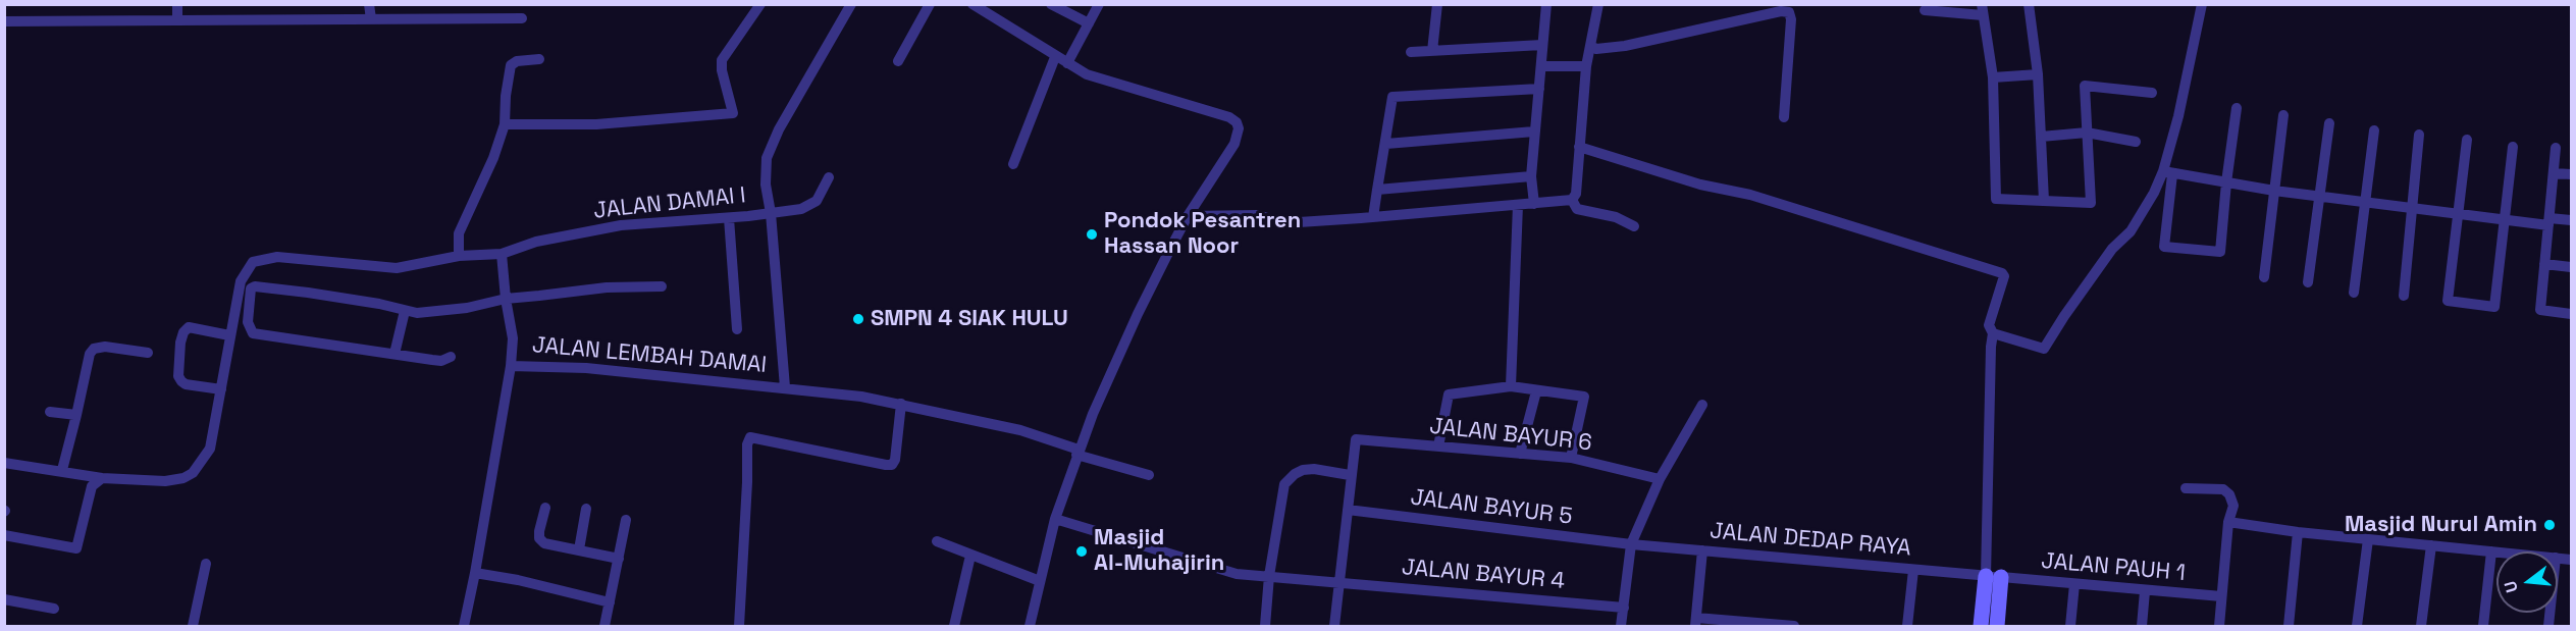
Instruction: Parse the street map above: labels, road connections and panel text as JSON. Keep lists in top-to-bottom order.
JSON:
{
  "streets": {
    "street": [
      "JALAN DAMAI I",
      "JALAN LEMBAH DAMAI",
      "JALAN BAYUR 6",
      "JALAN BAYUR 5",
      "JALAN DEDAP RAYA",
      "JALAN PAUH 1",
      "JALAN BAYUR 4"
    ]
  },
  "crossings": [
    ["JALAN DAMAI I", "JALAN LEMBAH DAMAI"],
    ["JALAN BAYUR 5", "JALAN DEDAP RAYA"],
    ["JALAN DEDAP RAYA", "JALAN PAUH 1"]
  ],
  "places": [
    "Pondok Pesantren Hassan Noor",
    "SMPN 4 SIAK HULU",
    "Masjid Nurul Amin",
    "Masjid Al-Muhajirin"
  ],
  "north": "left"
}
